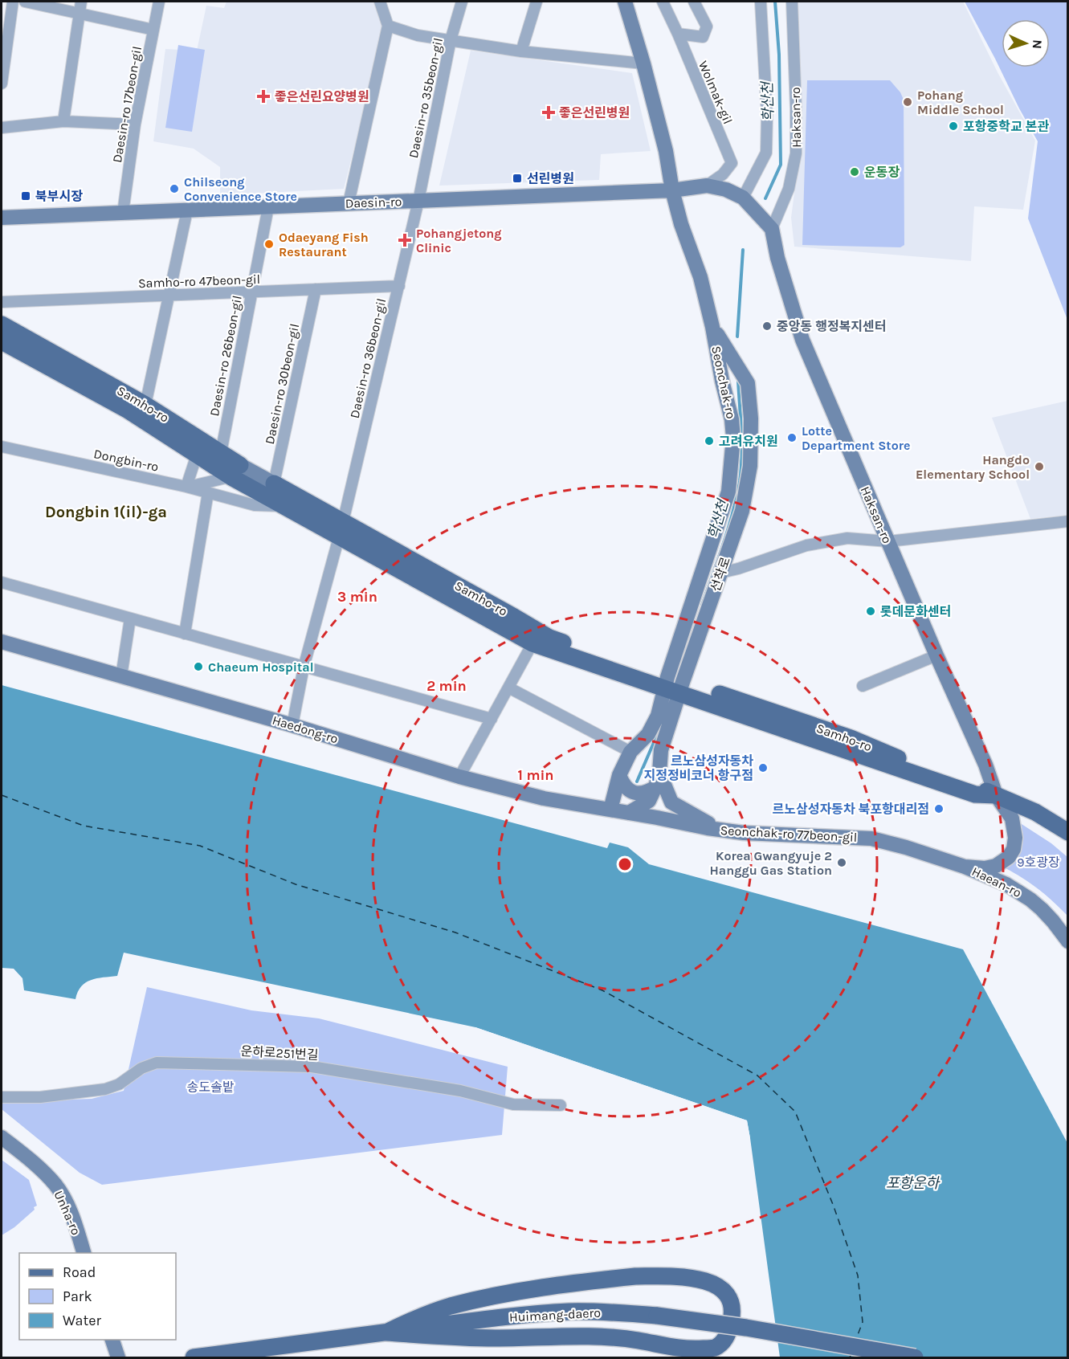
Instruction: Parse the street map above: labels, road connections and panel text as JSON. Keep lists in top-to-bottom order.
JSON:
{
  "streets": {
    "main road": ["Samho-ro", "Huimang-daero"],
    "street": [
      "Wolmak-gil",
      "Daesin-ro 35beon-gil",
      "Daesin-ro 17beon-gil",
      "Haksan-ro",
      "Daesin-ro",
      "Samho-ro 47beon-gil",
      "Daesin-ro 26beon-gil",
      "Daesin-ro 36beon-gil",
      "Seonchak-ro",
      "Daesin-ro 30beon-gil",
      "Dongbin-ro",
      "선착로",
      "Haedong-ro",
      "Seonchak-ro 77beon-gil",
      "Haean-ro",
      "운하로251번길",
      "Unha-ro"
    ]
  },
  "crossings": [
    ["Wolmak-gil", "Daesin-ro"],
    ["Daesin-ro 35beon-gil", "Daesin-ro"],
    ["Daesin-ro 35beon-gil", "Daesin-ro 36beon-gil"],
    ["Daesin-ro 17beon-gil", "Daesin-ro"],
    ["Haksan-ro", "Samho-ro"],
    ["Haksan-ro", "Seonchak-ro 77beon-gil"],
    ["Haksan-ro", "Haean-ro"],
    ["Daesin-ro", "Daesin-ro 26beon-gil"],
    ["Daesin-ro", "Daesin-ro 36beon-gil"],
    ["Daesin-ro", "Seonchak-ro"],
    ["Samho-ro 47beon-gil", "Daesin-ro 26beon-gil"],
    ["Samho-ro 47beon-gil", "Daesin-ro 36beon-gil"],
    ["Samho-ro 47beon-gil", "Daesin-ro 30beon-gil"],
    ["Daesin-ro 26beon-gil", "Samho-ro"],
    ["Daesin-ro 36beon-gil", "Samho-ro"],
    ["Daesin-ro 36beon-gil", "Haedong-ro"],
    ["Seonchak-ro", "Samho-ro"],
    ["Seonchak-ro", "선착로"],
    ["Seonchak-ro", "Haedong-ro"],
    ["Seonchak-ro", "Seonchak-ro 77beon-gil"],
    ["Daesin-ro 30beon-gil", "Samho-ro"],
    ["Samho-ro", "Dongbin-ro"],
    ["Samho-ro", "선착로"],
    ["Haedong-ro", "Seonchak-ro 77beon-gil"],
    ["Seonchak-ro 77beon-gil", "Haean-ro"]
  ],
  "districts": ["Dongbin 1(il)-ga"],
  "water": ["학산천", "포항운하"],
  "parks": ["9호광장", "송도솔밭"],
  "places": {
    "health": ["좋은선린요양병원", "좋은선린병원", "Pohangjetong Clinic"],
    "other": [
      "Pohang Middle School",
      "포항중학교 본관",
      "운동장",
      "Chilseong Convenience Store",
      "Odaeyang Fish Restaurant",
      "중앙동 행정복지센터",
      "Lotte Department Store",
      "고려유치원",
      "Hangdo Elementary School",
      "롯데문화센터",
      "Chaeum Hospital",
      "르노삼성자동차 지정정비코너 항구점",
      "르노삼성자동차 북포항대리점",
      "Korea Gwangyuje 2 Hanggu Gas Station"
    ],
    "transit": ["선린병원", "북부시장"]
  },
  "legend": ["Road", "Park", "Water"],
  "north": "right",
  "rings": ["3 min", "2 min", "1 min"]
}
